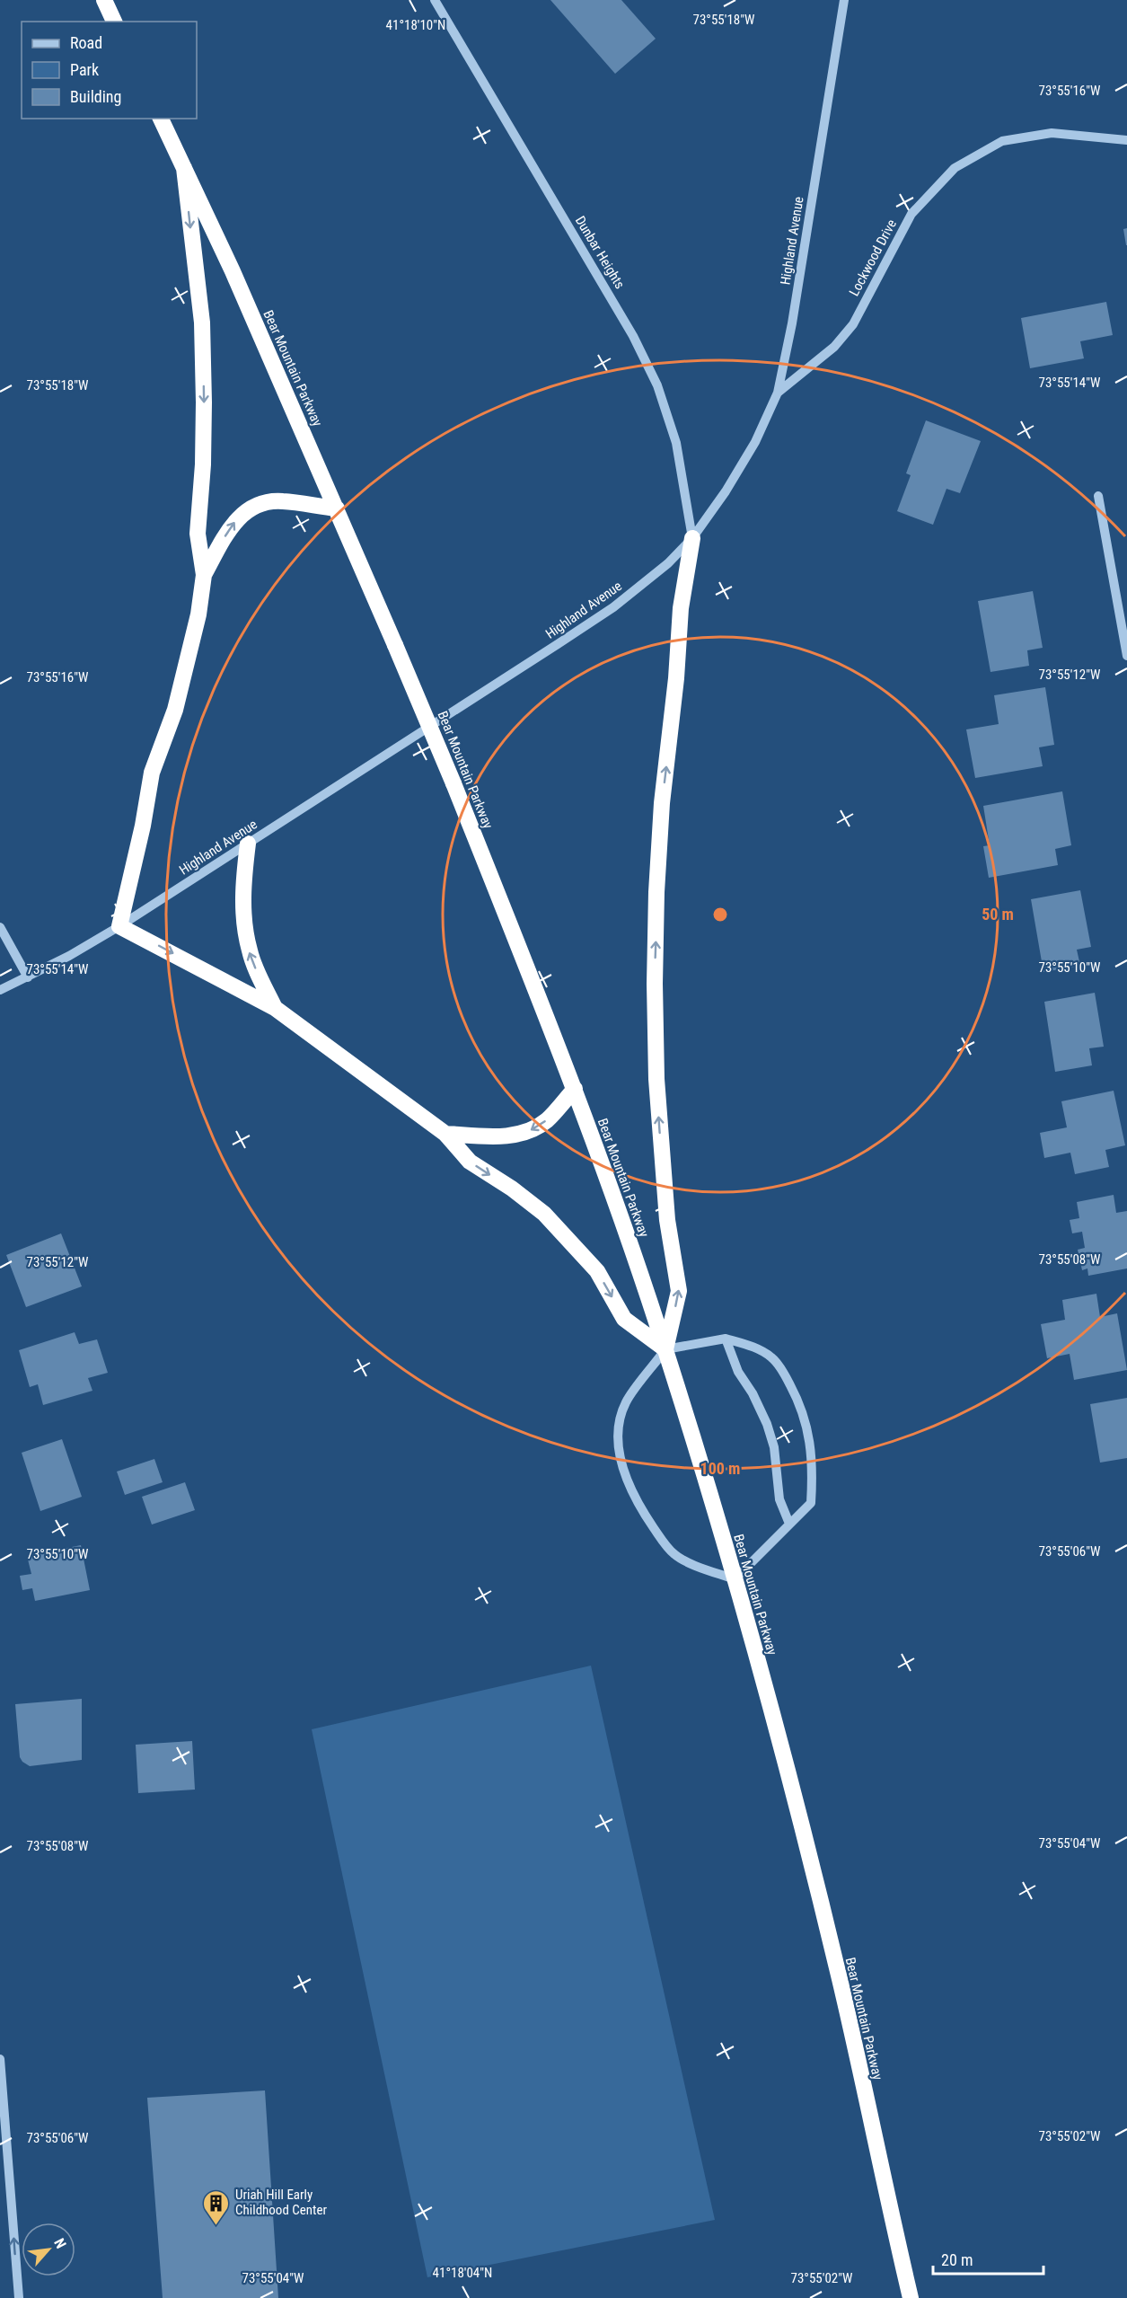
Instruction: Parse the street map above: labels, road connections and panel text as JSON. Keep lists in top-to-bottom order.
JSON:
{
  "streets": {
    "highway": ["Bear Mountain Parkway"],
    "street": ["Highland Avenue", "Dunbar Heights", "Lockwood Drive"]
  },
  "crossings": [
    ["Highland Avenue", "Dunbar Heights"],
    ["Highland Avenue", "Lockwood Drive"]
  ],
  "places": {
    "building": ["Uriah Hill Early Childhood Center"]
  },
  "legend": ["Road", "Park", "Building"],
  "scale_bar": "20 m",
  "north": "top right",
  "coordinates": [
    "73°55'18\"W",
    "41°18'10\"N",
    "73°55'16\"W",
    "73°55'14\"W",
    "73°55'12\"W",
    "73°55'10\"W",
    "73°55'08\"W",
    "73°55'06\"W",
    "73°55'04\"W",
    "73°55'02\"W",
    "41°18'04\"N"
  ],
  "rings": ["50 m", "100 m"]
}
